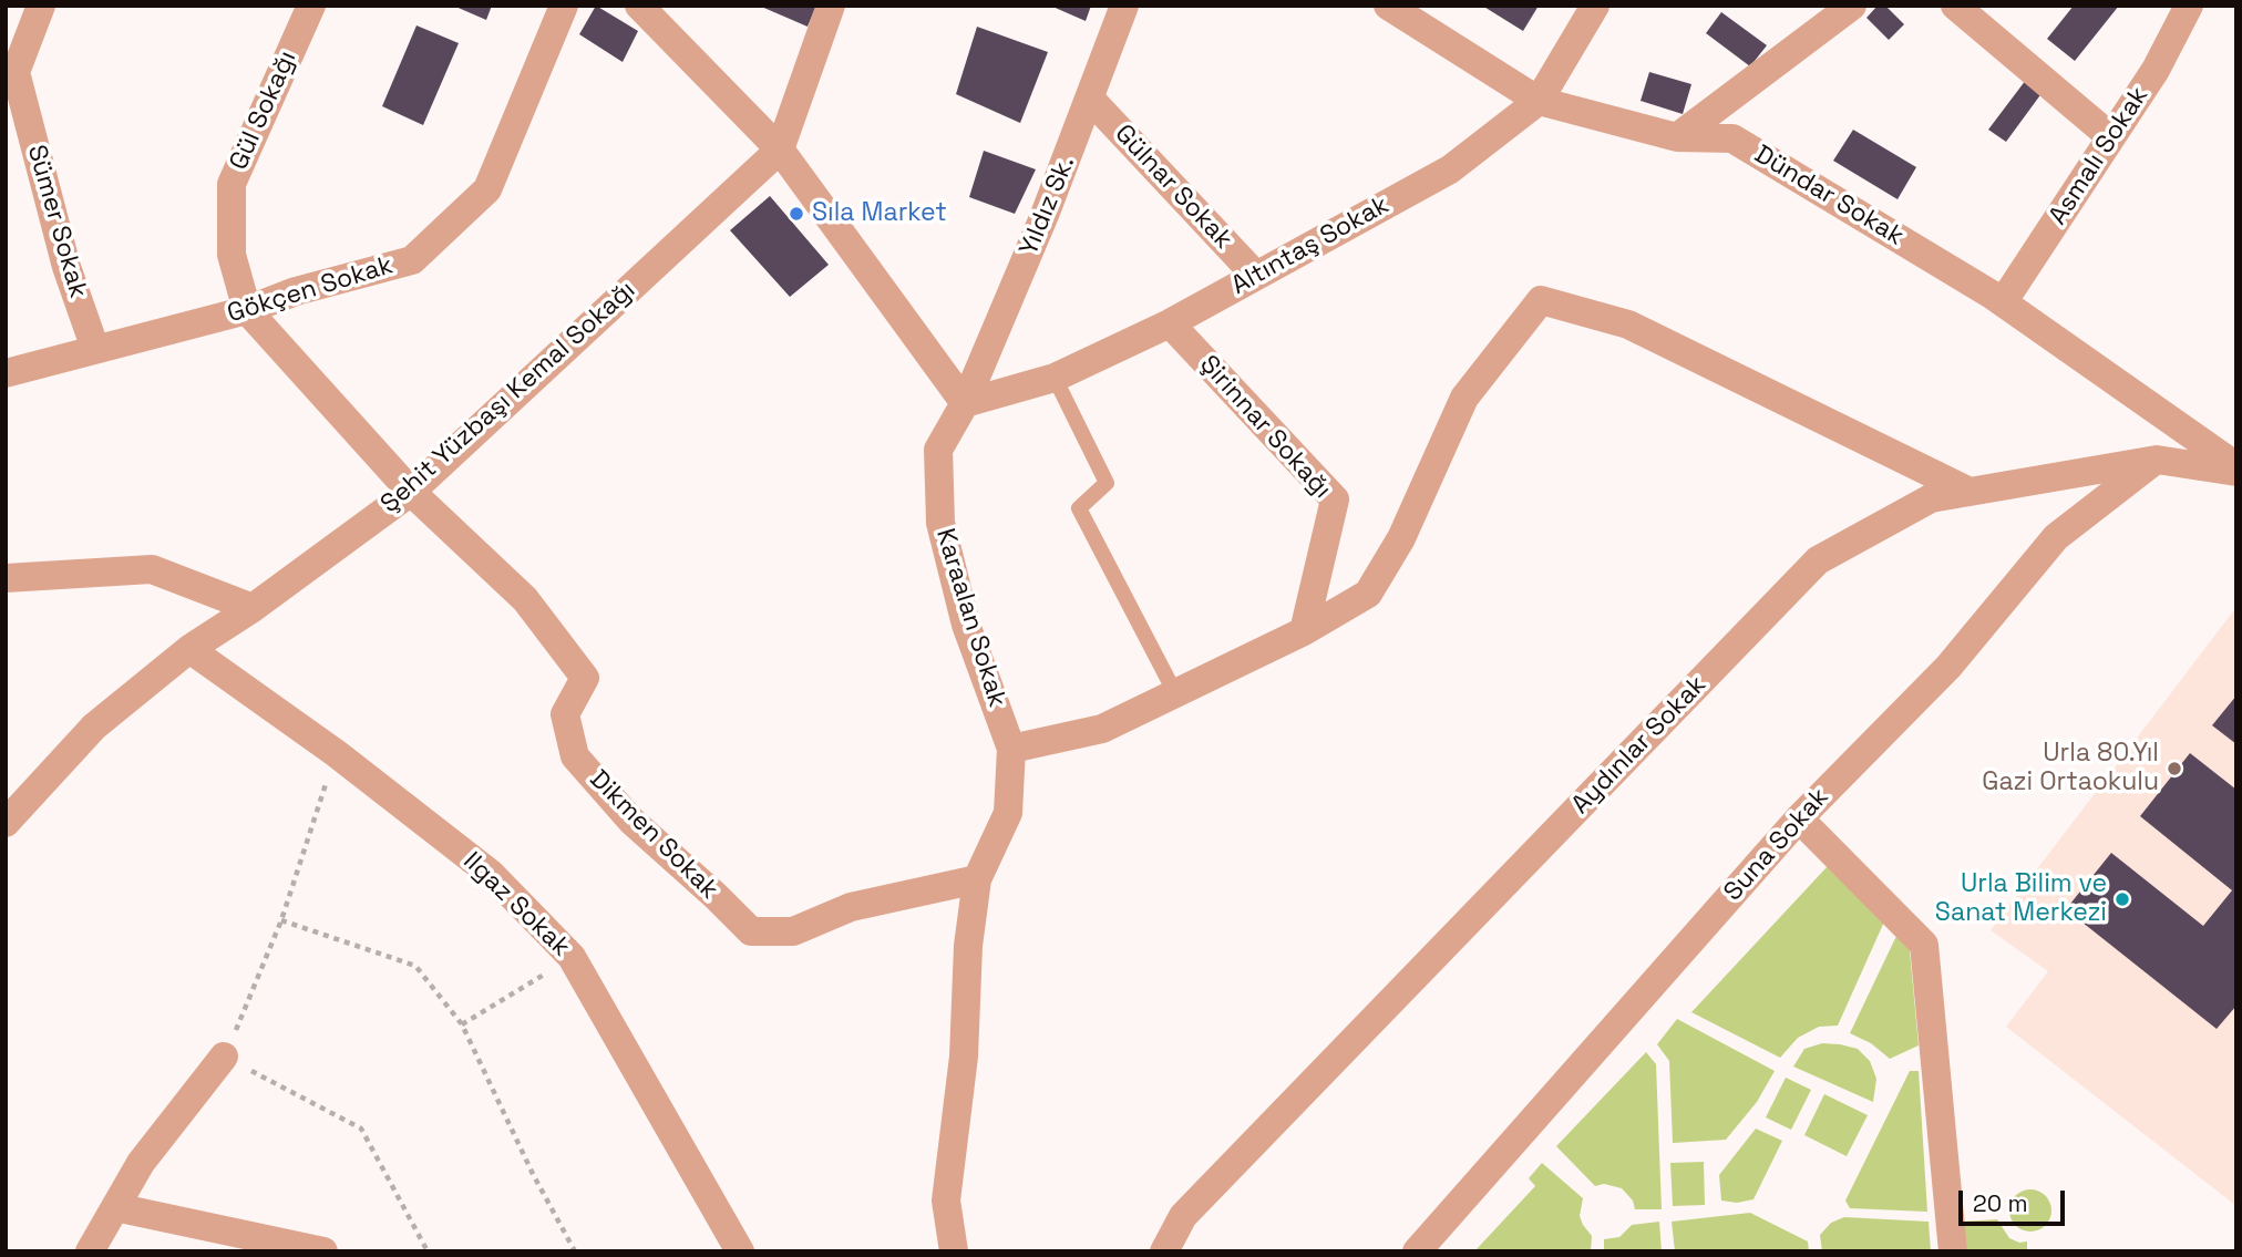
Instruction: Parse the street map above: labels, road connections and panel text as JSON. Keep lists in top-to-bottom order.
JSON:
{
  "streets": {
    "street": [
      "Gül Sokağı",
      "Asmalı Sokak",
      "Gülnar Sokak",
      "Dündar Sokak",
      "Yıldız Sk.",
      "Sümer Sokak",
      "Altıntaş Sokak",
      "Gökçen Sokak",
      "Şehit Yüzbaşı Kemal Sokağı",
      "Şirinnar Sokağı",
      "Karaalan Sokak",
      "Aydınlar Sokak",
      "Dikmen Sokak",
      "Suna Sokak",
      "Ilgaz Sokak"
    ]
  },
  "crossings": [
    ["Gül Sokağı", "Gökçen Sokak"],
    ["Gül Sokağı", "Dikmen Sokak"],
    ["Asmalı Sokak", "Dündar Sokak"],
    ["Gülnar Sokak", "Yıldız Sk."],
    ["Gülnar Sokak", "Altıntaş Sokak"],
    ["Dündar Sokak", "Altıntaş Sokak"],
    ["Dündar Sokak", "Aydınlar Sokak"],
    ["Yıldız Sk.", "Altıntaş Sokak"],
    ["Yıldız Sk.", "Karaalan Sokak"],
    ["Sümer Sokak", "Gökçen Sokak"],
    ["Altıntaş Sokak", "Şirinnar Sokağı"],
    ["Altıntaş Sokak", "Karaalan Sokak"],
    ["Gökçen Sokak", "Dikmen Sokak"],
    ["Şehit Yüzbaşı Kemal Sokağı", "Dikmen Sokak"],
    ["Şehit Yüzbaşı Kemal Sokağı", "Ilgaz Sokak"],
    ["Karaalan Sokak", "Dikmen Sokak"],
    ["Aydınlar Sokak", "Suna Sokak"]
  ],
  "places": ["Sıla Market", "Urla 80.Yıl Gazi Ortaokulu", "Urla Bilim ve Sanat Merkezi"],
  "scale_bar": "20 m"
}
